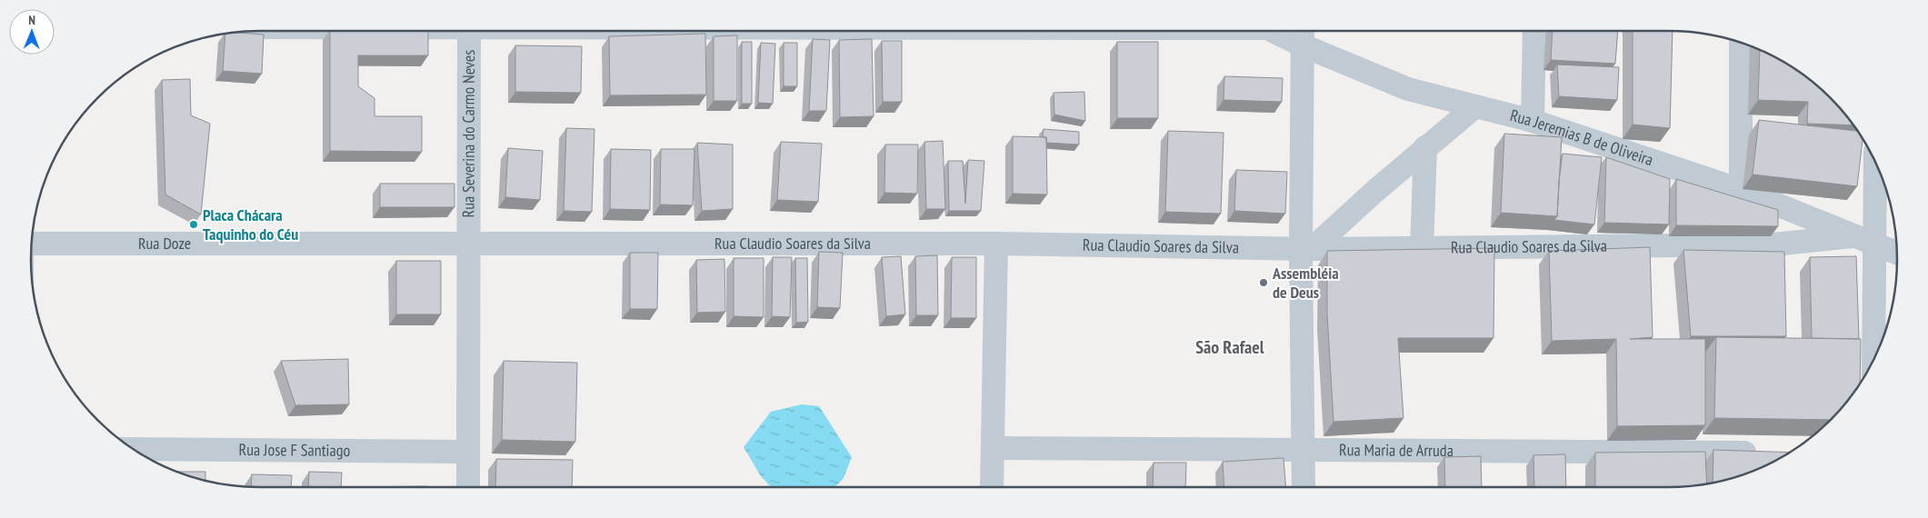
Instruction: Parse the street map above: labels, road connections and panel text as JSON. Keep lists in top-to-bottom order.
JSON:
{
  "streets": {
    "street": [
      "Rua Severina do Carmo Neves",
      "Rua Jeremias B de Oliveira",
      "Rua Claudio Soares da Silva",
      "Rua Doze",
      "Rua Jose F Santiago",
      "Rua Maria de Arruda"
    ]
  },
  "crossings": [
    ["Rua Severina do Carmo Neves", "Rua Claudio Soares da Silva"],
    ["Rua Severina do Carmo Neves", "Rua Doze"],
    ["Rua Severina do Carmo Neves", "Rua Jose F Santiago"],
    ["Rua Jeremias B de Oliveira", "Rua Claudio Soares da Silva"],
    ["Rua Claudio Soares da Silva", "Rua Doze"]
  ],
  "districts": ["São Rafael"],
  "places": ["Placa Chácara Taquinho do Céu", "Assembléia de Deus"],
  "north": "top"
}
